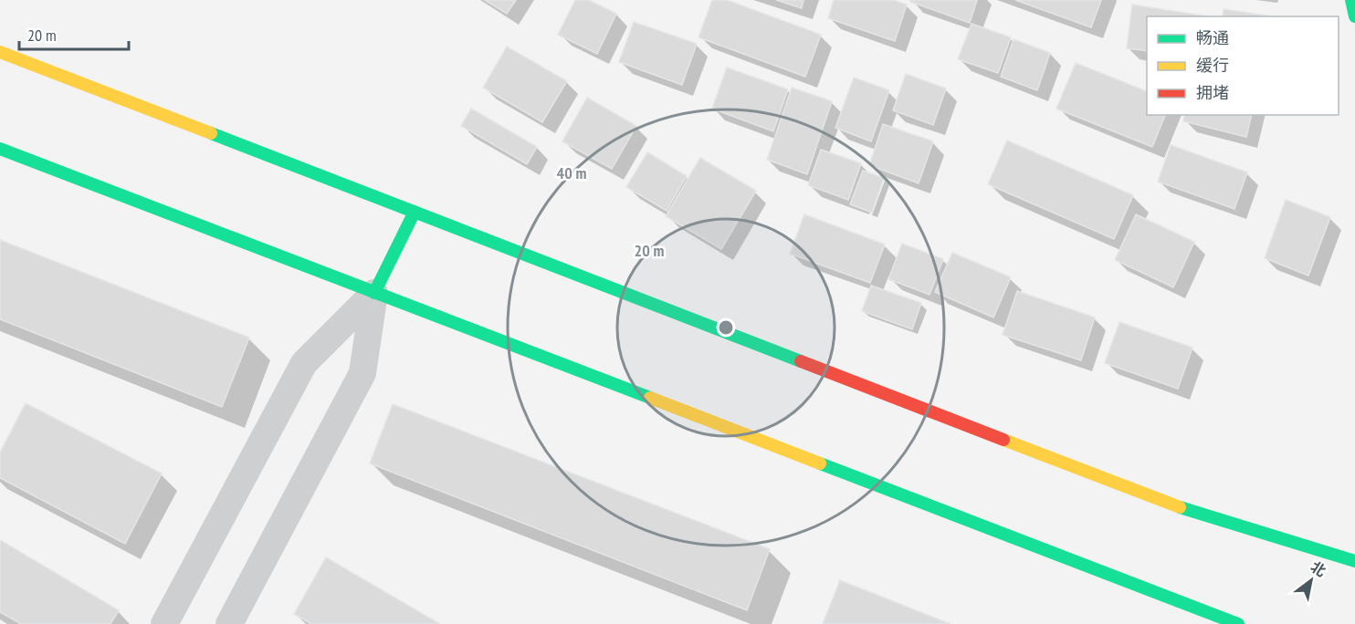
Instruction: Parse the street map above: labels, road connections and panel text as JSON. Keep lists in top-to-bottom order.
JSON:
{
  "legend": ["畅通", "缓行", "拥堵"],
  "scale_bar": "20 m",
  "north": "top right",
  "rings": ["40 m", "20 m"]
}
